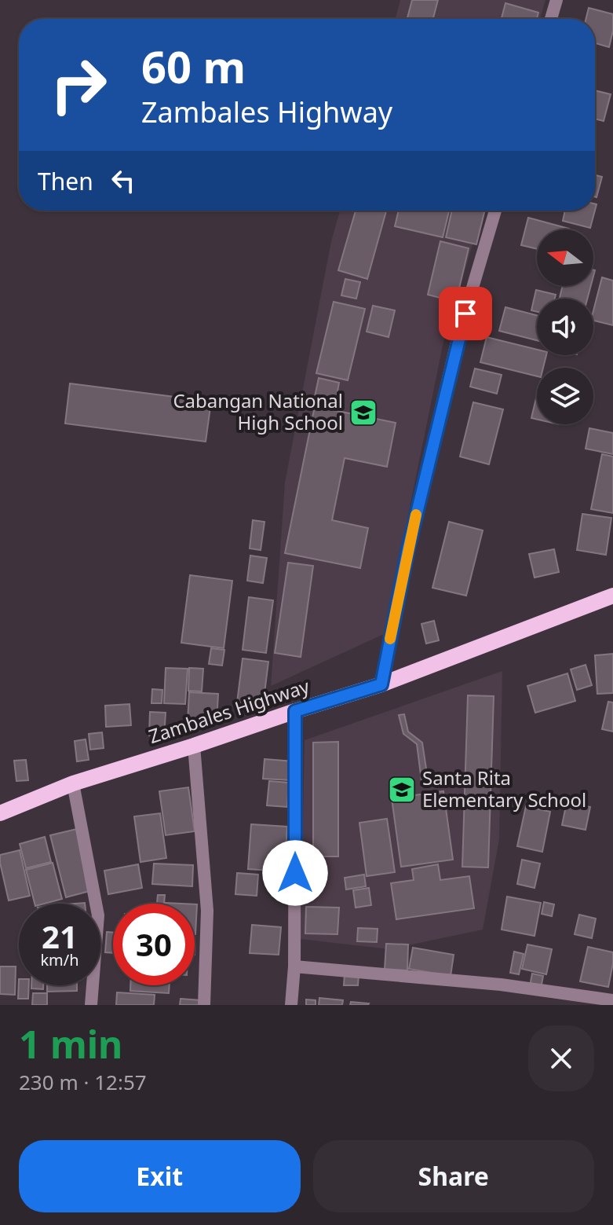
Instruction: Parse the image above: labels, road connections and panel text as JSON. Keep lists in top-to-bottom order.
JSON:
{
  "streets": {
    "main road": ["Zambales Highway"]
  },
  "places": {
    "school or university": ["Cabangan National High School", "Santa Rita Elementary School"]
  },
  "north": "left",
  "page": {
    "turn": ["60 m", "Zambales Highway"],
    "then": "Then",
    "speed": "21 km/h",
    "limit": "30",
    "heading": ["1 min", "230 m · 12:57"],
    "buttons": ["Exit", "Share"]
  }
}
